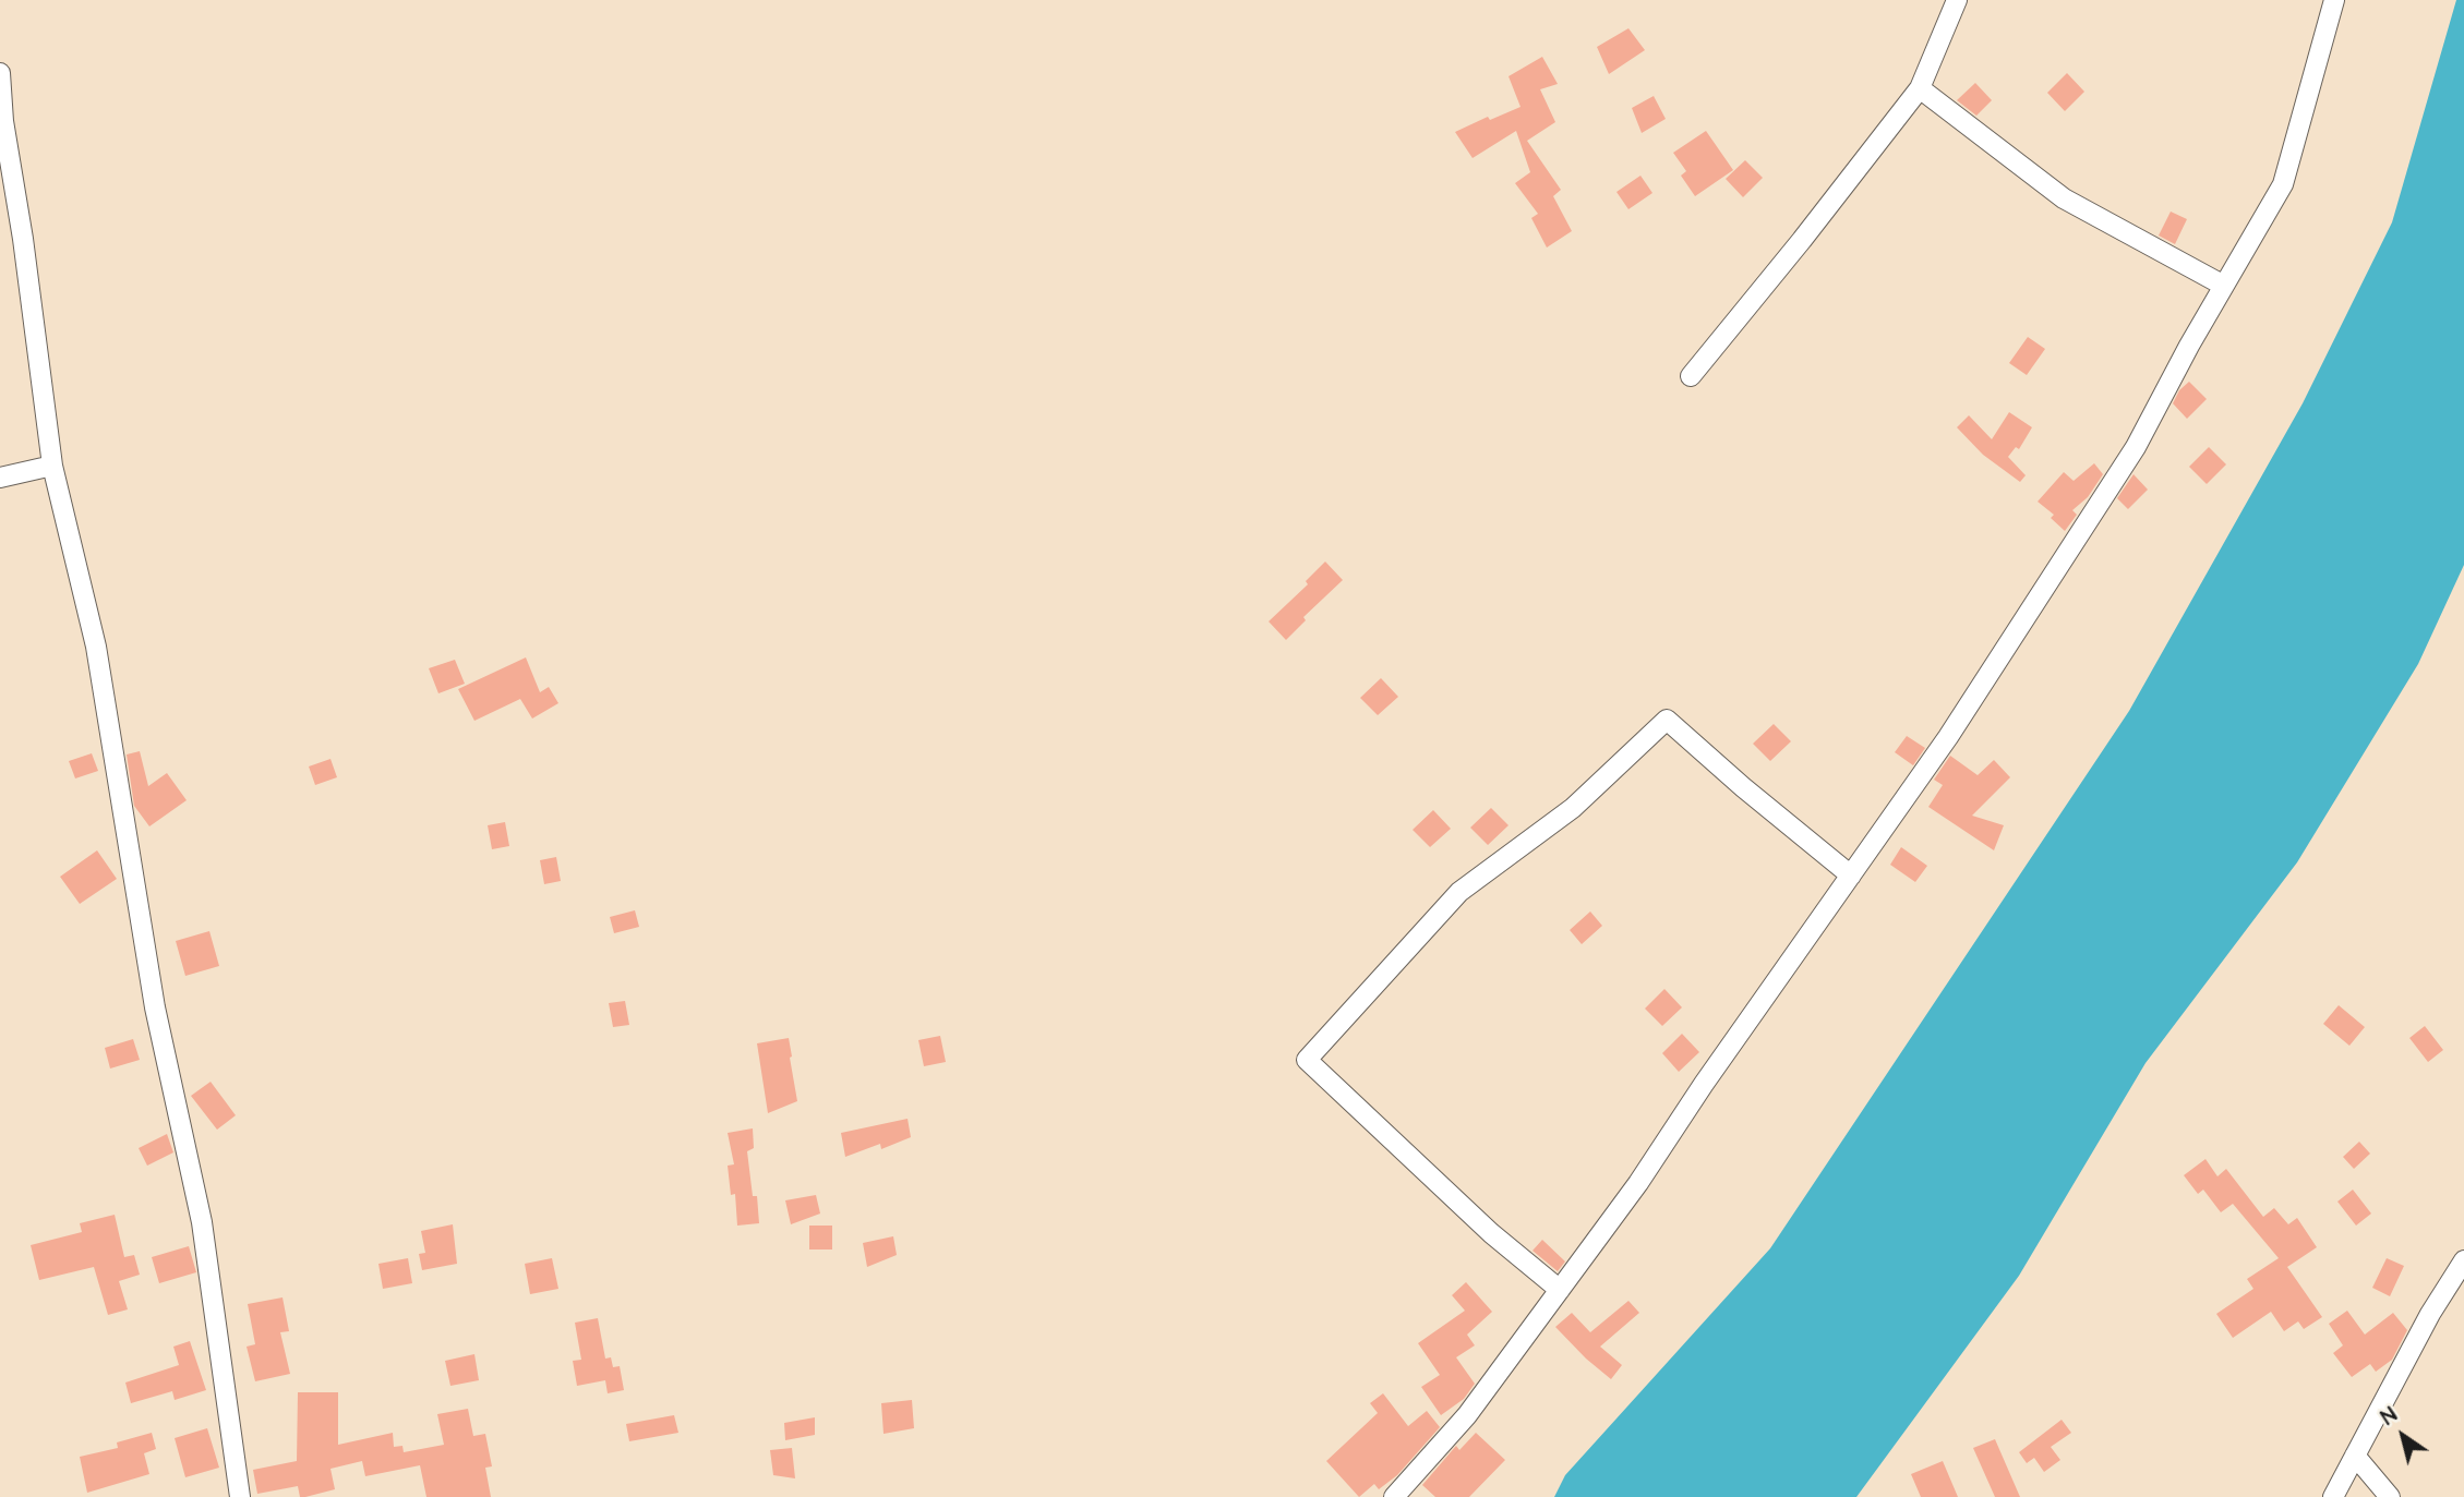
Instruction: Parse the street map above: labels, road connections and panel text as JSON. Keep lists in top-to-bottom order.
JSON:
{
  "north": "top left"
}
